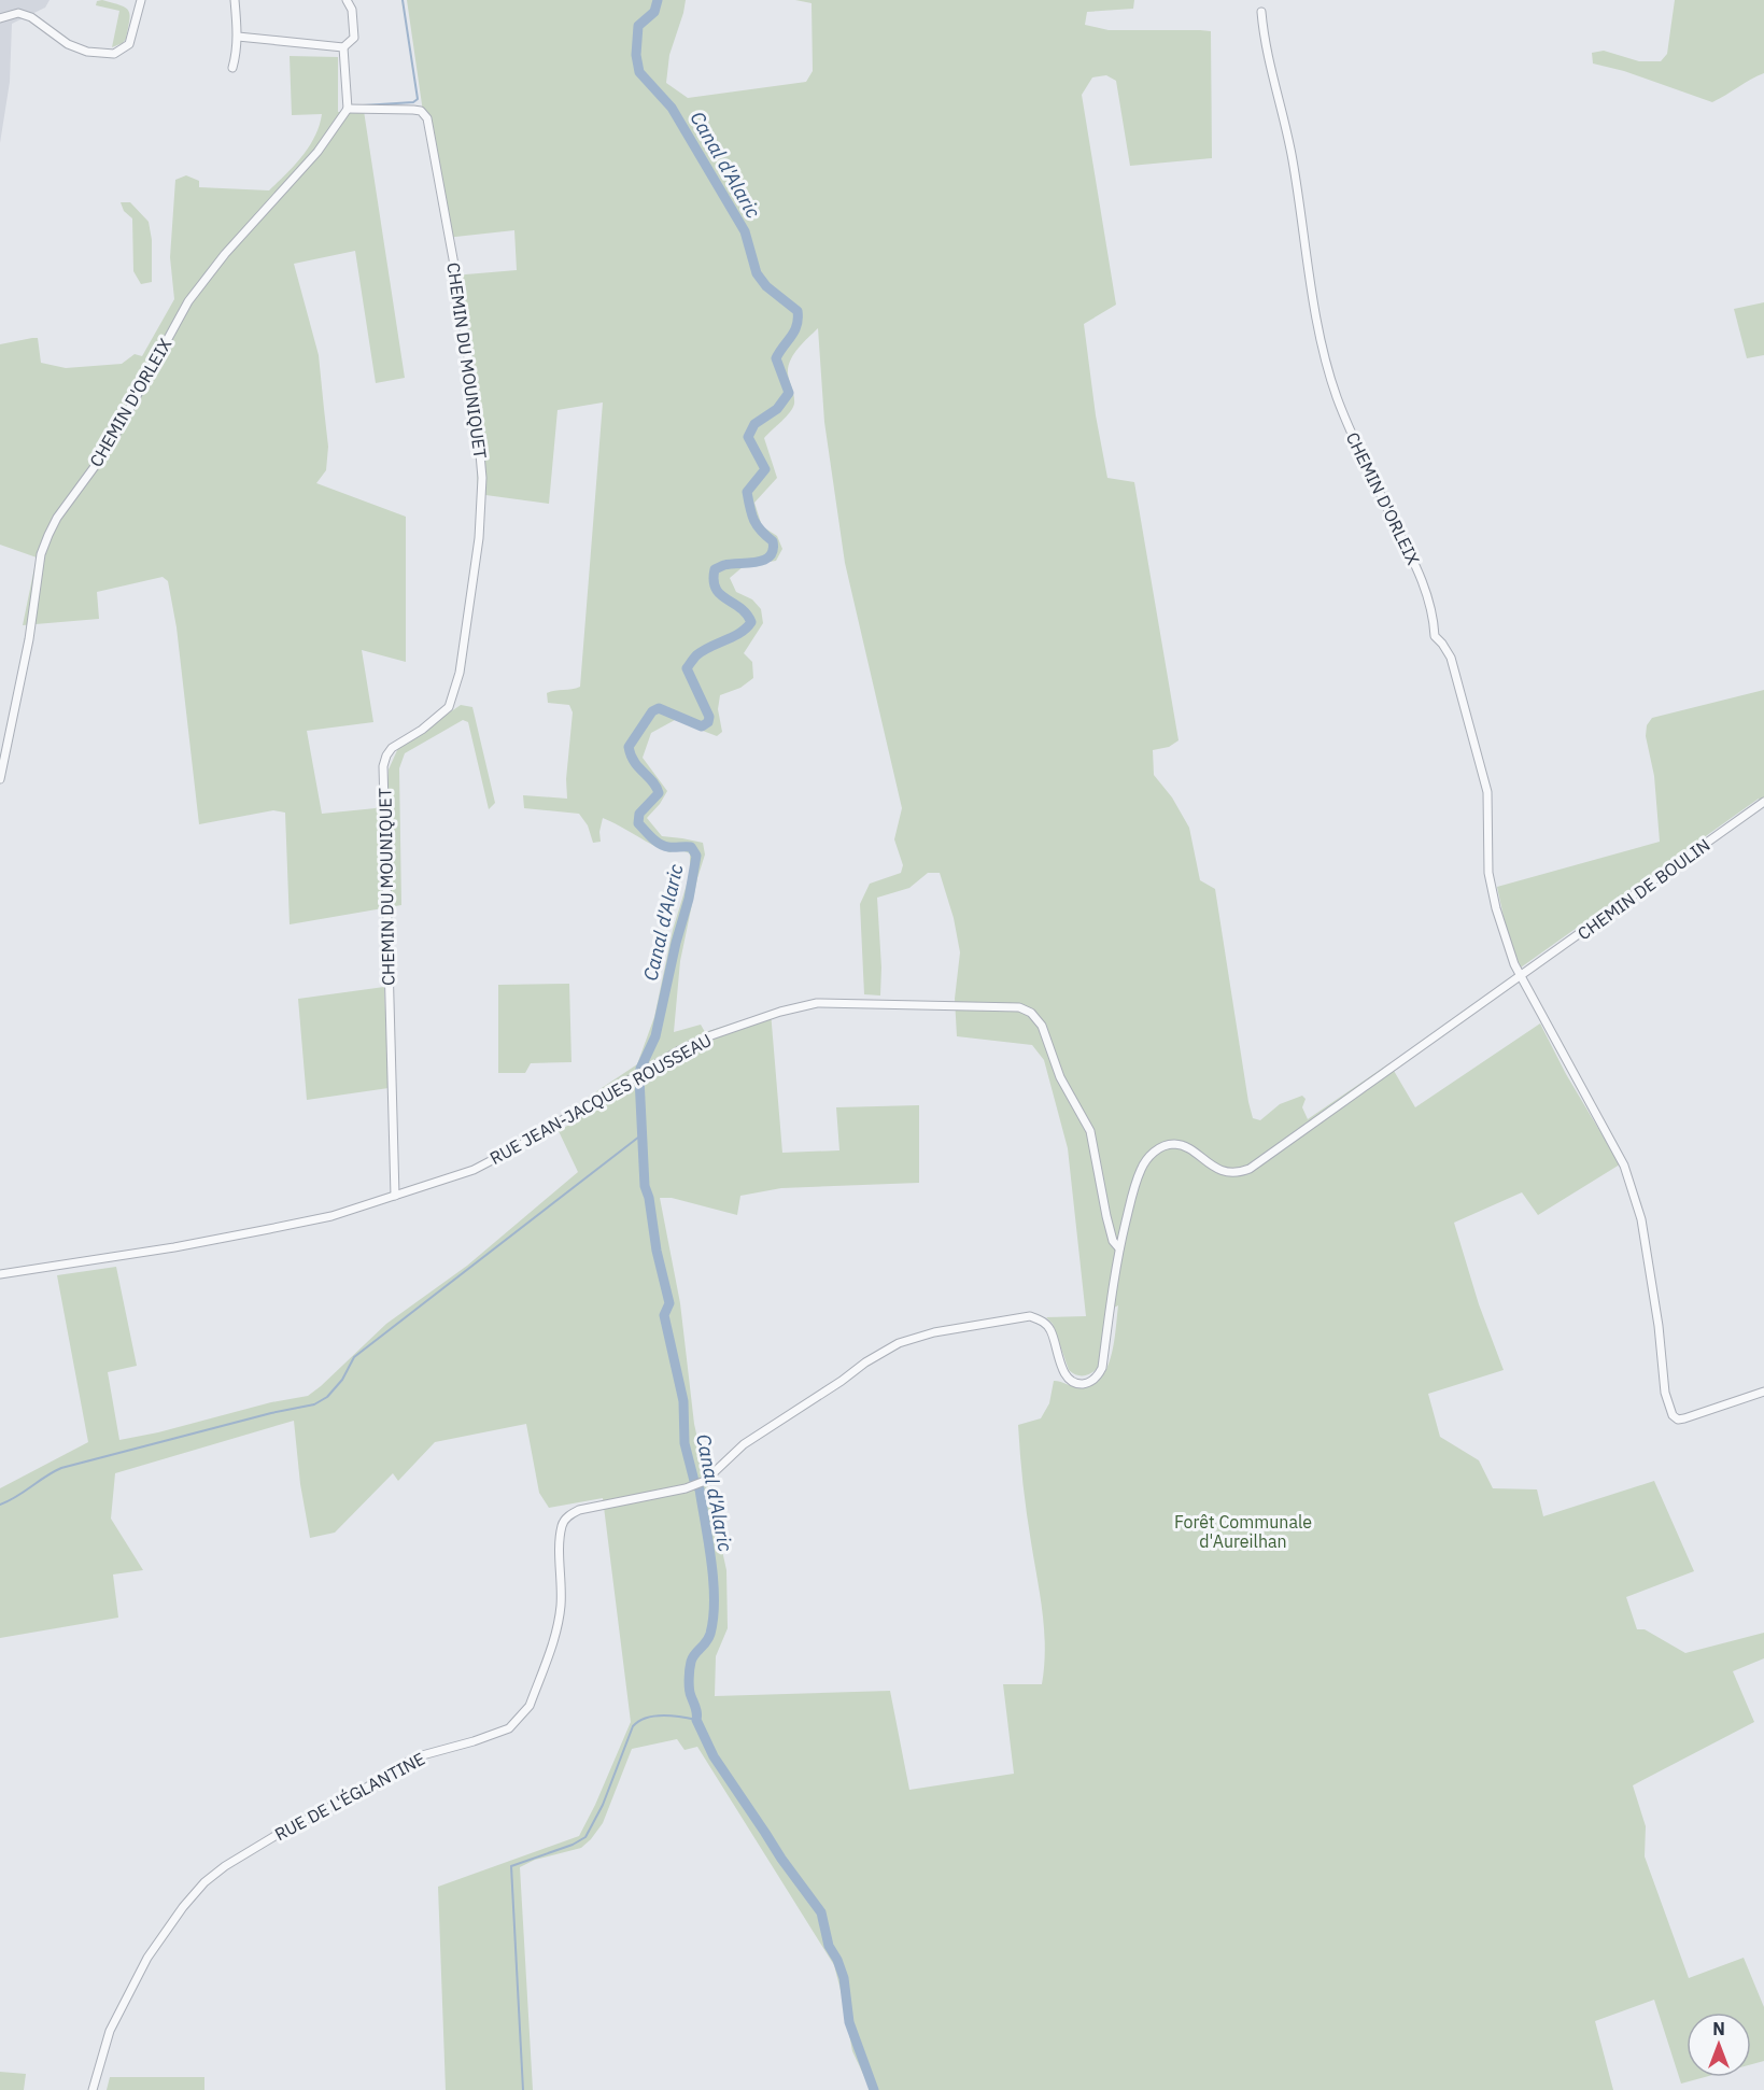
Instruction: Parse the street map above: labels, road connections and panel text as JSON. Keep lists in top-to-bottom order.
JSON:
{
  "streets": {
    "street": [
      "CHEMIN DU MOUNIQUET",
      "CHEMIN D'ORLEIX",
      "CHEMIN DE BOULIN",
      "RUE JEAN-JACQUES ROUSSEAU",
      "RUE DE L'ÉGLANTINE"
    ]
  },
  "crossings": [
    ["CHEMIN DU MOUNIQUET", "CHEMIN D'ORLEIX"],
    ["CHEMIN DU MOUNIQUET", "RUE JEAN-JACQUES ROUSSEAU"],
    ["CHEMIN D'ORLEIX", "CHEMIN DE BOULIN"],
    ["CHEMIN DE BOULIN", "RUE JEAN-JACQUES ROUSSEAU"],
    ["CHEMIN DE BOULIN", "RUE DE L'ÉGLANTINE"]
  ],
  "water": ["Canal d'Alaric"],
  "parks": ["Forêt Communale d'Aureilhan"],
  "north": "top"
}
